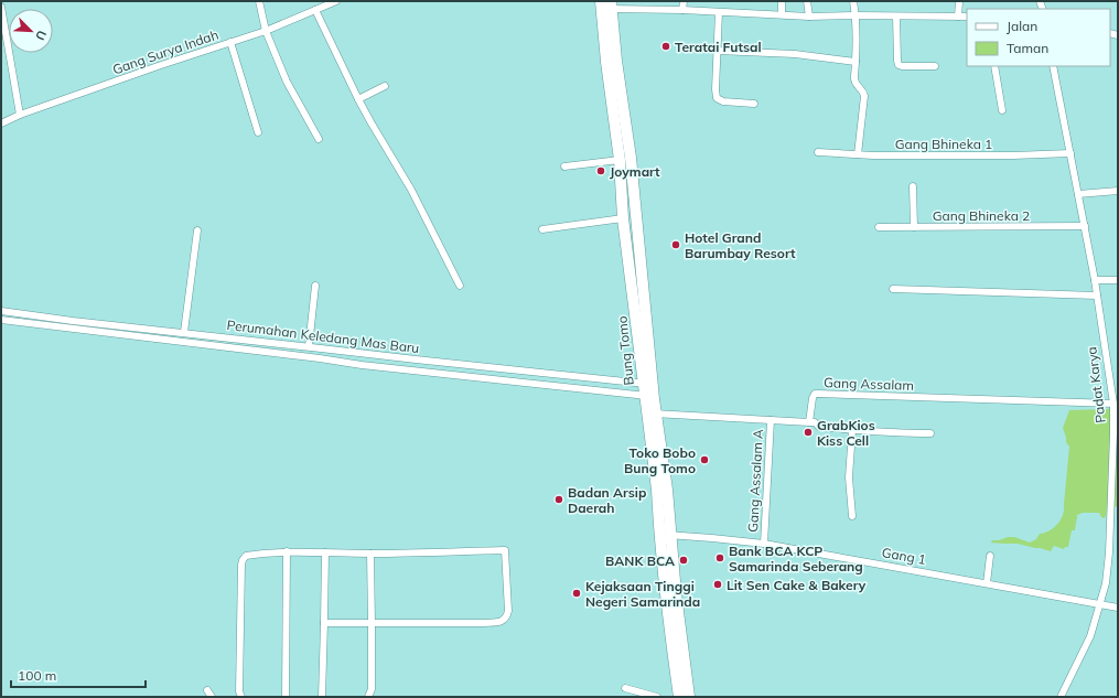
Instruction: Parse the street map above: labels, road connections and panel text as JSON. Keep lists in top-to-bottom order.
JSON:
{
  "streets": {
    "main road": ["Bung Tomo"],
    "street": [
      "Gang Surya Indah",
      "Gang Bhineka 1",
      "Gang Bhineka 2",
      "Perumahan Keledang Mas Baru",
      "Gang Assalam",
      "Padat Karya",
      "Gang Assalam A",
      "Gang 1"
    ]
  },
  "crossings": [
    ["Gang Bhineka 1", "Padat Karya"],
    ["Gang Bhineka 2", "Padat Karya"],
    ["Perumahan Keledang Mas Baru", "Bung Tomo"],
    ["Bung Tomo", "Gang 1"],
    ["Gang Assalam", "Padat Karya"],
    ["Padat Karya", "Gang 1"],
    ["Gang Assalam A", "Gang 1"]
  ],
  "places": [
    "Teratai Futsal",
    "Joymart",
    "Hotel Grand Barumbay Resort",
    "GrabKios Kiss Cell",
    "Toko Bobo Bung Tomo",
    "Badan Arsip Daerah",
    "Bank BCA KCP Samarinda Seberang",
    "BANK BCA",
    "Lit Sen Cake & Bakery",
    "Kejaksaan Tinggi Negeri Samarinda"
  ],
  "legend": ["Jalan", "Taman"],
  "scale_bar": "100 m",
  "north": "bottom right"
}
